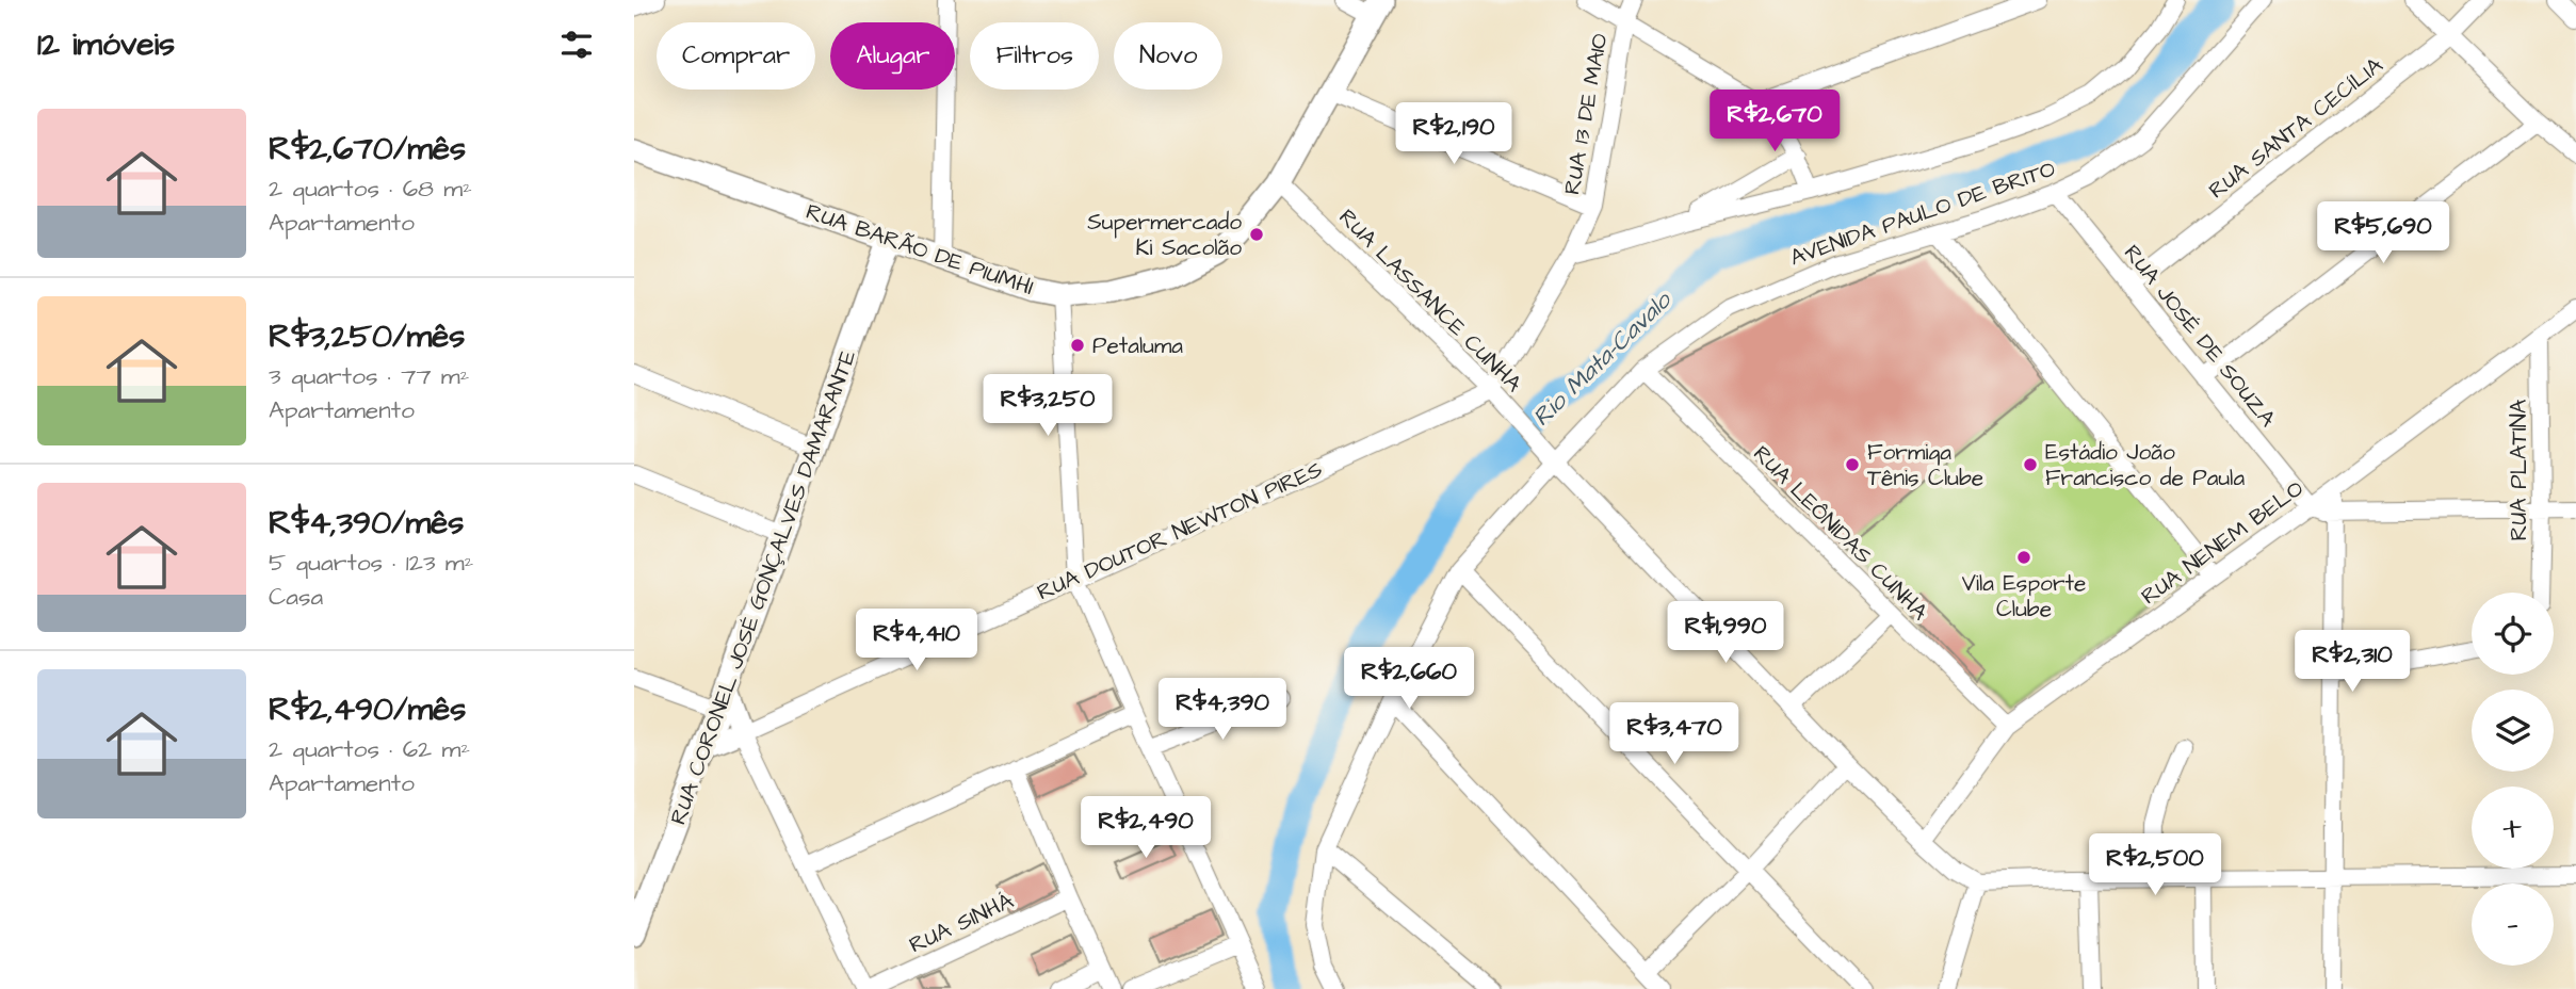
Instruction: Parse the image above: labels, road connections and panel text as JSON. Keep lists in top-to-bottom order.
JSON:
{
  "streets": {
    "main road": ["RUA BARÃO DE PIUMHI", "RUA DOUTOR NEWTON PIRES", "RUA CORONEL JOSÉ GONÇALVES DAMARANTE"],
    "street": [
      "RUA 13 DE MAIO",
      "RUA SANTA CECÍLIA",
      "AVENIDA PAULO DE BRITO",
      "RUA LASSANCE CUNHA",
      "RUA JOSÉ DE SOUZA",
      "RUA PLATINA",
      "RUA LEÔNIDAS CUNHA",
      "RUA NENEM BELO",
      "RUA SINHÁ"
    ]
  },
  "crossings": [
    ["RUA 13 DE MAIO", "RUA LASSANCE CUNHA"],
    ["RUA 13 DE MAIO", "RUA DOUTOR NEWTON PIRES"],
    ["RUA SANTA CECÍLIA", "RUA JOSÉ DE SOUZA"],
    ["AVENIDA PAULO DE BRITO", "RUA LASSANCE CUNHA"],
    ["AVENIDA PAULO DE BRITO", "RUA JOSÉ DE SOUZA"],
    ["AVENIDA PAULO DE BRITO", "RUA LEÔNIDAS CUNHA"],
    ["RUA BARÃO DE PIUMHI", "RUA LASSANCE CUNHA"],
    ["RUA BARÃO DE PIUMHI", "RUA CORONEL JOSÉ GONÇALVES DAMARANTE"],
    ["RUA LASSANCE CUNHA", "RUA DOUTOR NEWTON PIRES"],
    ["RUA LASSANCE CUNHA", "RUA NENEM BELO"],
    ["RUA JOSÉ DE SOUZA", "RUA NENEM BELO"],
    ["RUA PLATINA", "RUA NENEM BELO"],
    ["RUA DOUTOR NEWTON PIRES", "RUA CORONEL JOSÉ GONÇALVES DAMARANTE"],
    ["RUA LEÔNIDAS CUNHA", "RUA NENEM BELO"]
  ],
  "water": ["Rio Mata-Cavalo"],
  "places": [
    "Supermercado Ki Sacolão",
    "Petaluma",
    "Formiga Tênis Clube",
    "Estádio João Francisco de Paula",
    "Vila Esporte Clube"
  ],
  "page": {
    "heading": "12 imóveis",
    "chip": [
      "Comprar",
      "Alugar",
      "Filtros",
      "Novo"
    ],
    "list": [
      {
        "name": "R$2,670/mês",
        "note": "2 quartos · 68 m² · Apartamento"
      },
      {
        "name": "R$3,250/mês",
        "note": "3 quartos · 77 m² · Apartamento"
      },
      {
        "name": "R$4,390/mês",
        "note": "5 quartos · 123 m² · Casa"
      },
      {
        "name": "R$2,490/mês",
        "note": "2 quartos · 62 m² · Apartamento"
      }
    ],
    "price": [
      "R$2,670",
      "R$2,190",
      "R$5,690",
      "R$3,250",
      "R$1,990",
      "R$4,410",
      "R$2,310",
      "R$2,660",
      "R$4,390",
      "R$3,470",
      "R$2,490",
      "R$2,500"
    ],
    "map_buttons": ["+", "−"]
  }
}
